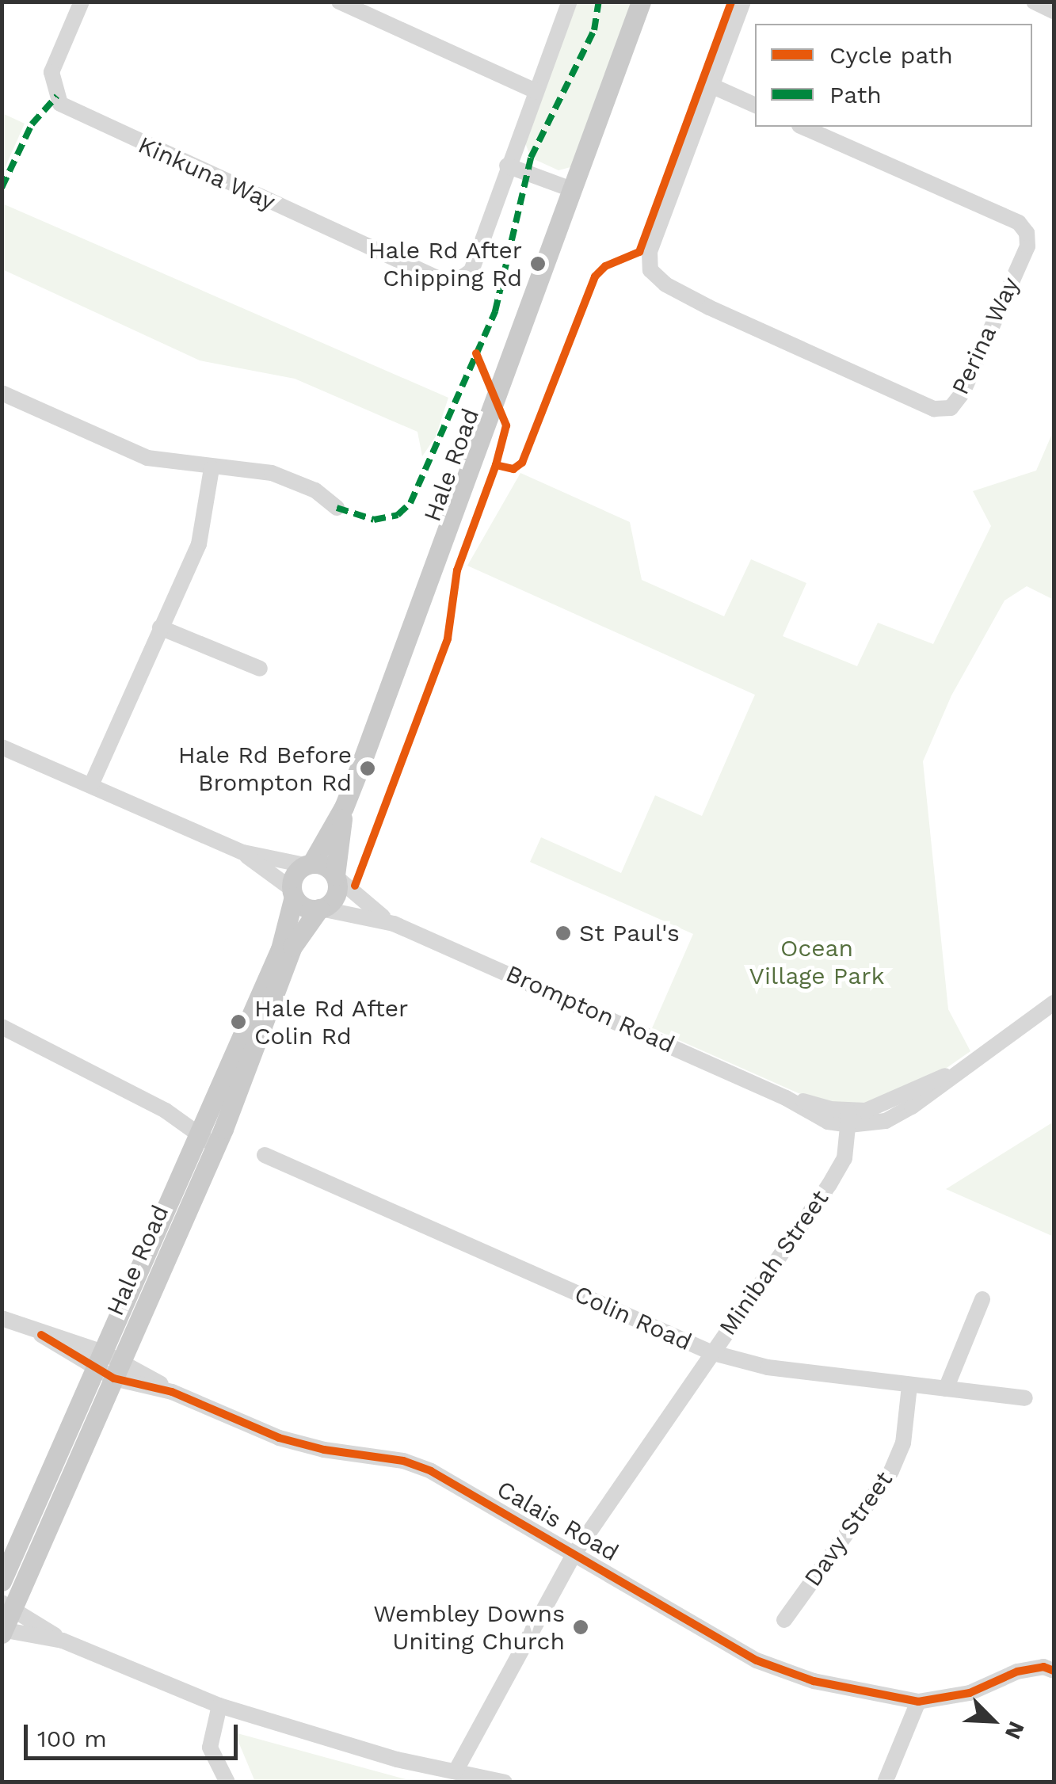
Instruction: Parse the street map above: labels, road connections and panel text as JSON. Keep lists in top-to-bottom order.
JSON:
{
  "streets": {
    "main road": ["Hale Road"],
    "street": [
      "Kinkuna Way",
      "Perina Way",
      "Brompton Road",
      "Minibah Street",
      "Colin Road",
      "Calais Road",
      "Davy Street"
    ]
  },
  "crossings": [
    ["Hale Road", "Brompton Road"],
    ["Hale Road", "Calais Road"],
    ["Brompton Road", "Minibah Street"],
    ["Minibah Street", "Colin Road"],
    ["Minibah Street", "Calais Road"],
    ["Colin Road", "Davy Street"]
  ],
  "parks": ["Ocean Village Park"],
  "places": [
    "Hale Rd After Chipping Rd",
    "Hale Rd Before Brompton Rd",
    "St Paul's",
    "Hale Rd After Colin Rd",
    "Wembley Downs Uniting Church"
  ],
  "legend": ["Cycle path", "Path"],
  "scale_bar": "100 m",
  "north": "bottom right"
}
